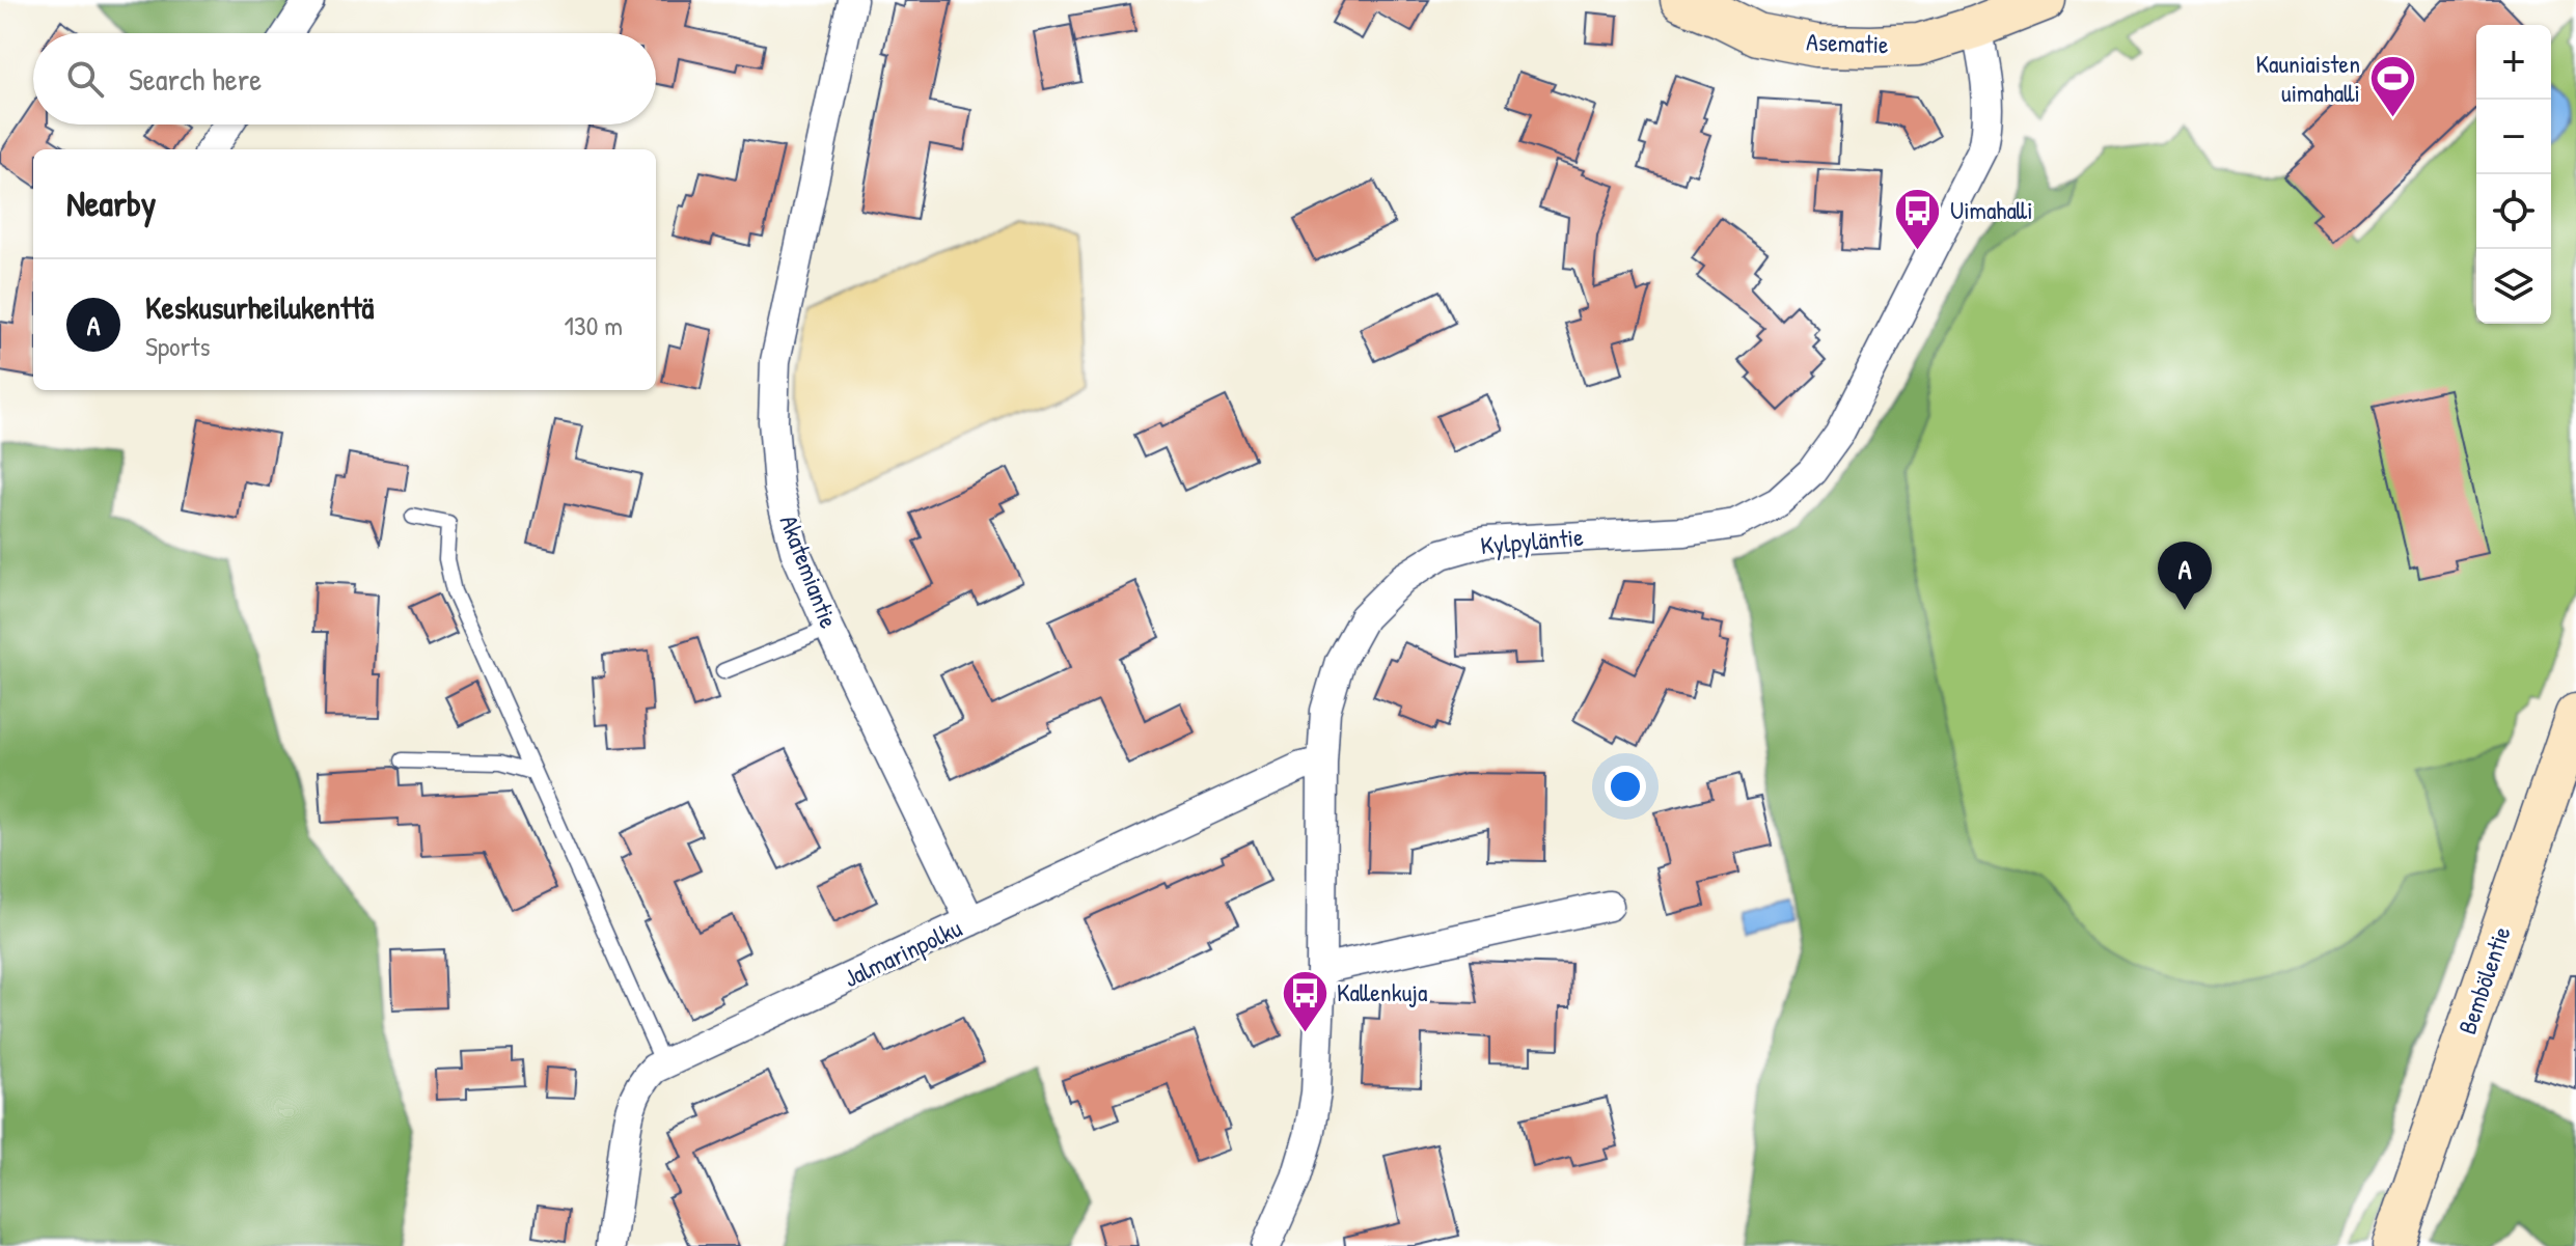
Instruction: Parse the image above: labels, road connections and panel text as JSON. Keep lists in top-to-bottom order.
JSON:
{
  "streets": {
    "main road": ["Asematie", "Bembölentie"],
    "street": ["Kylpyläntie", "Akatemiantie", "Jalmarinpolku"]
  },
  "crossings": [
    ["Asematie", "Kylpyläntie"],
    ["Kylpyläntie", "Jalmarinpolku"],
    ["Akatemiantie", "Jalmarinpolku"]
  ],
  "places": {
    "sports": ["Kauniaisten uimahalli"],
    "bus stop": ["Uimahalli", "Kallenkuja"]
  },
  "page": {
    "map_buttons": ["+", "−"],
    "search": "Search here",
    "heading": "Nearby",
    "list": [
      {
        "mark": "A",
        "name": "Keskusurheilukenttä",
        "note": "Sports",
        "value": "130 m"
      }
    ],
    "pins": "A"
  }
}
